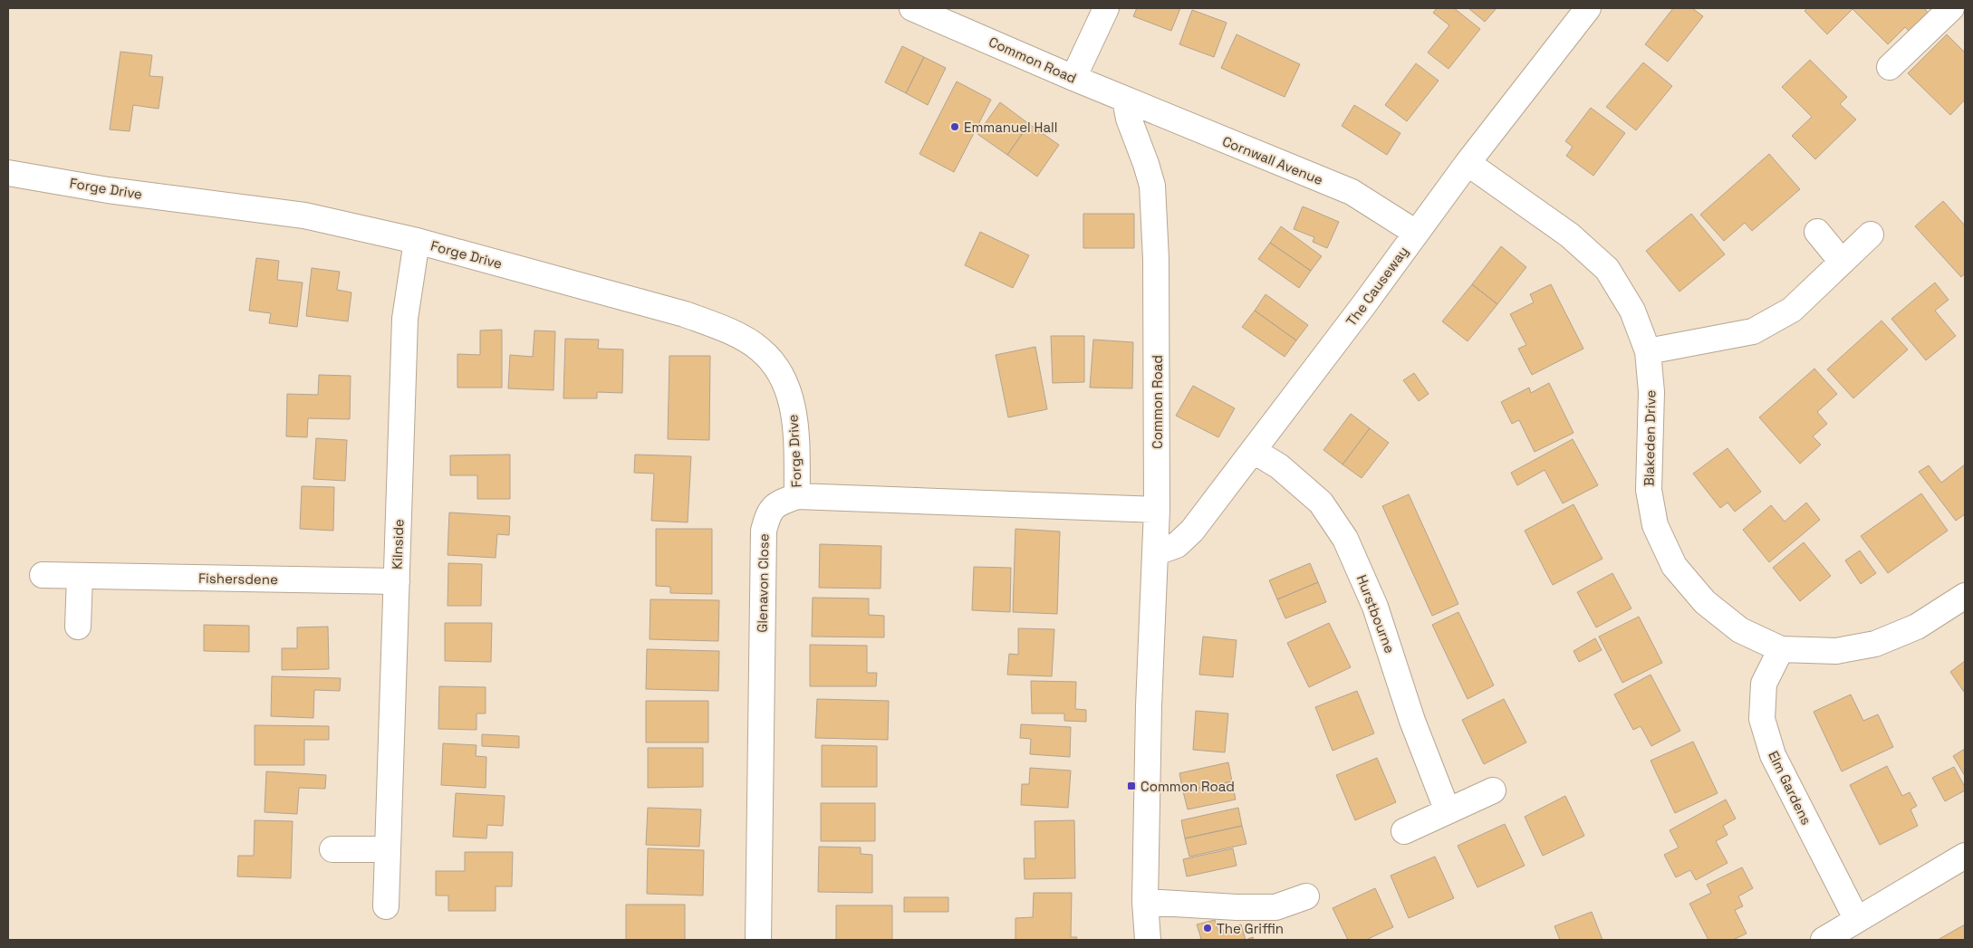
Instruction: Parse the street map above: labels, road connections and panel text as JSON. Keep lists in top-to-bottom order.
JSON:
{
  "streets": {
    "street": [
      "Common Road",
      "Cornwall Avenue",
      "Forge Drive",
      "The Causeway",
      "Blakeden Drive",
      "Kilnside",
      "Fishersdene",
      "Glenavon Close",
      "Hurstbourne",
      "Elm Gardens"
    ]
  },
  "crossings": [
    ["Common Road", "Cornwall Avenue"],
    ["Common Road", "The Causeway"],
    ["Common Road", "Glenavon Close"],
    ["Cornwall Avenue", "The Causeway"],
    ["Forge Drive", "Kilnside"],
    ["Forge Drive", "Glenavon Close"],
    ["The Causeway", "Blakeden Drive"],
    ["The Causeway", "Hurstbourne"],
    ["Blakeden Drive", "Elm Gardens"],
    ["Kilnside", "Fishersdene"]
  ],
  "places": {
    "other": ["Emmanuel Hall", "The Griffin"],
    "transit": ["Common Road"]
  }
}
